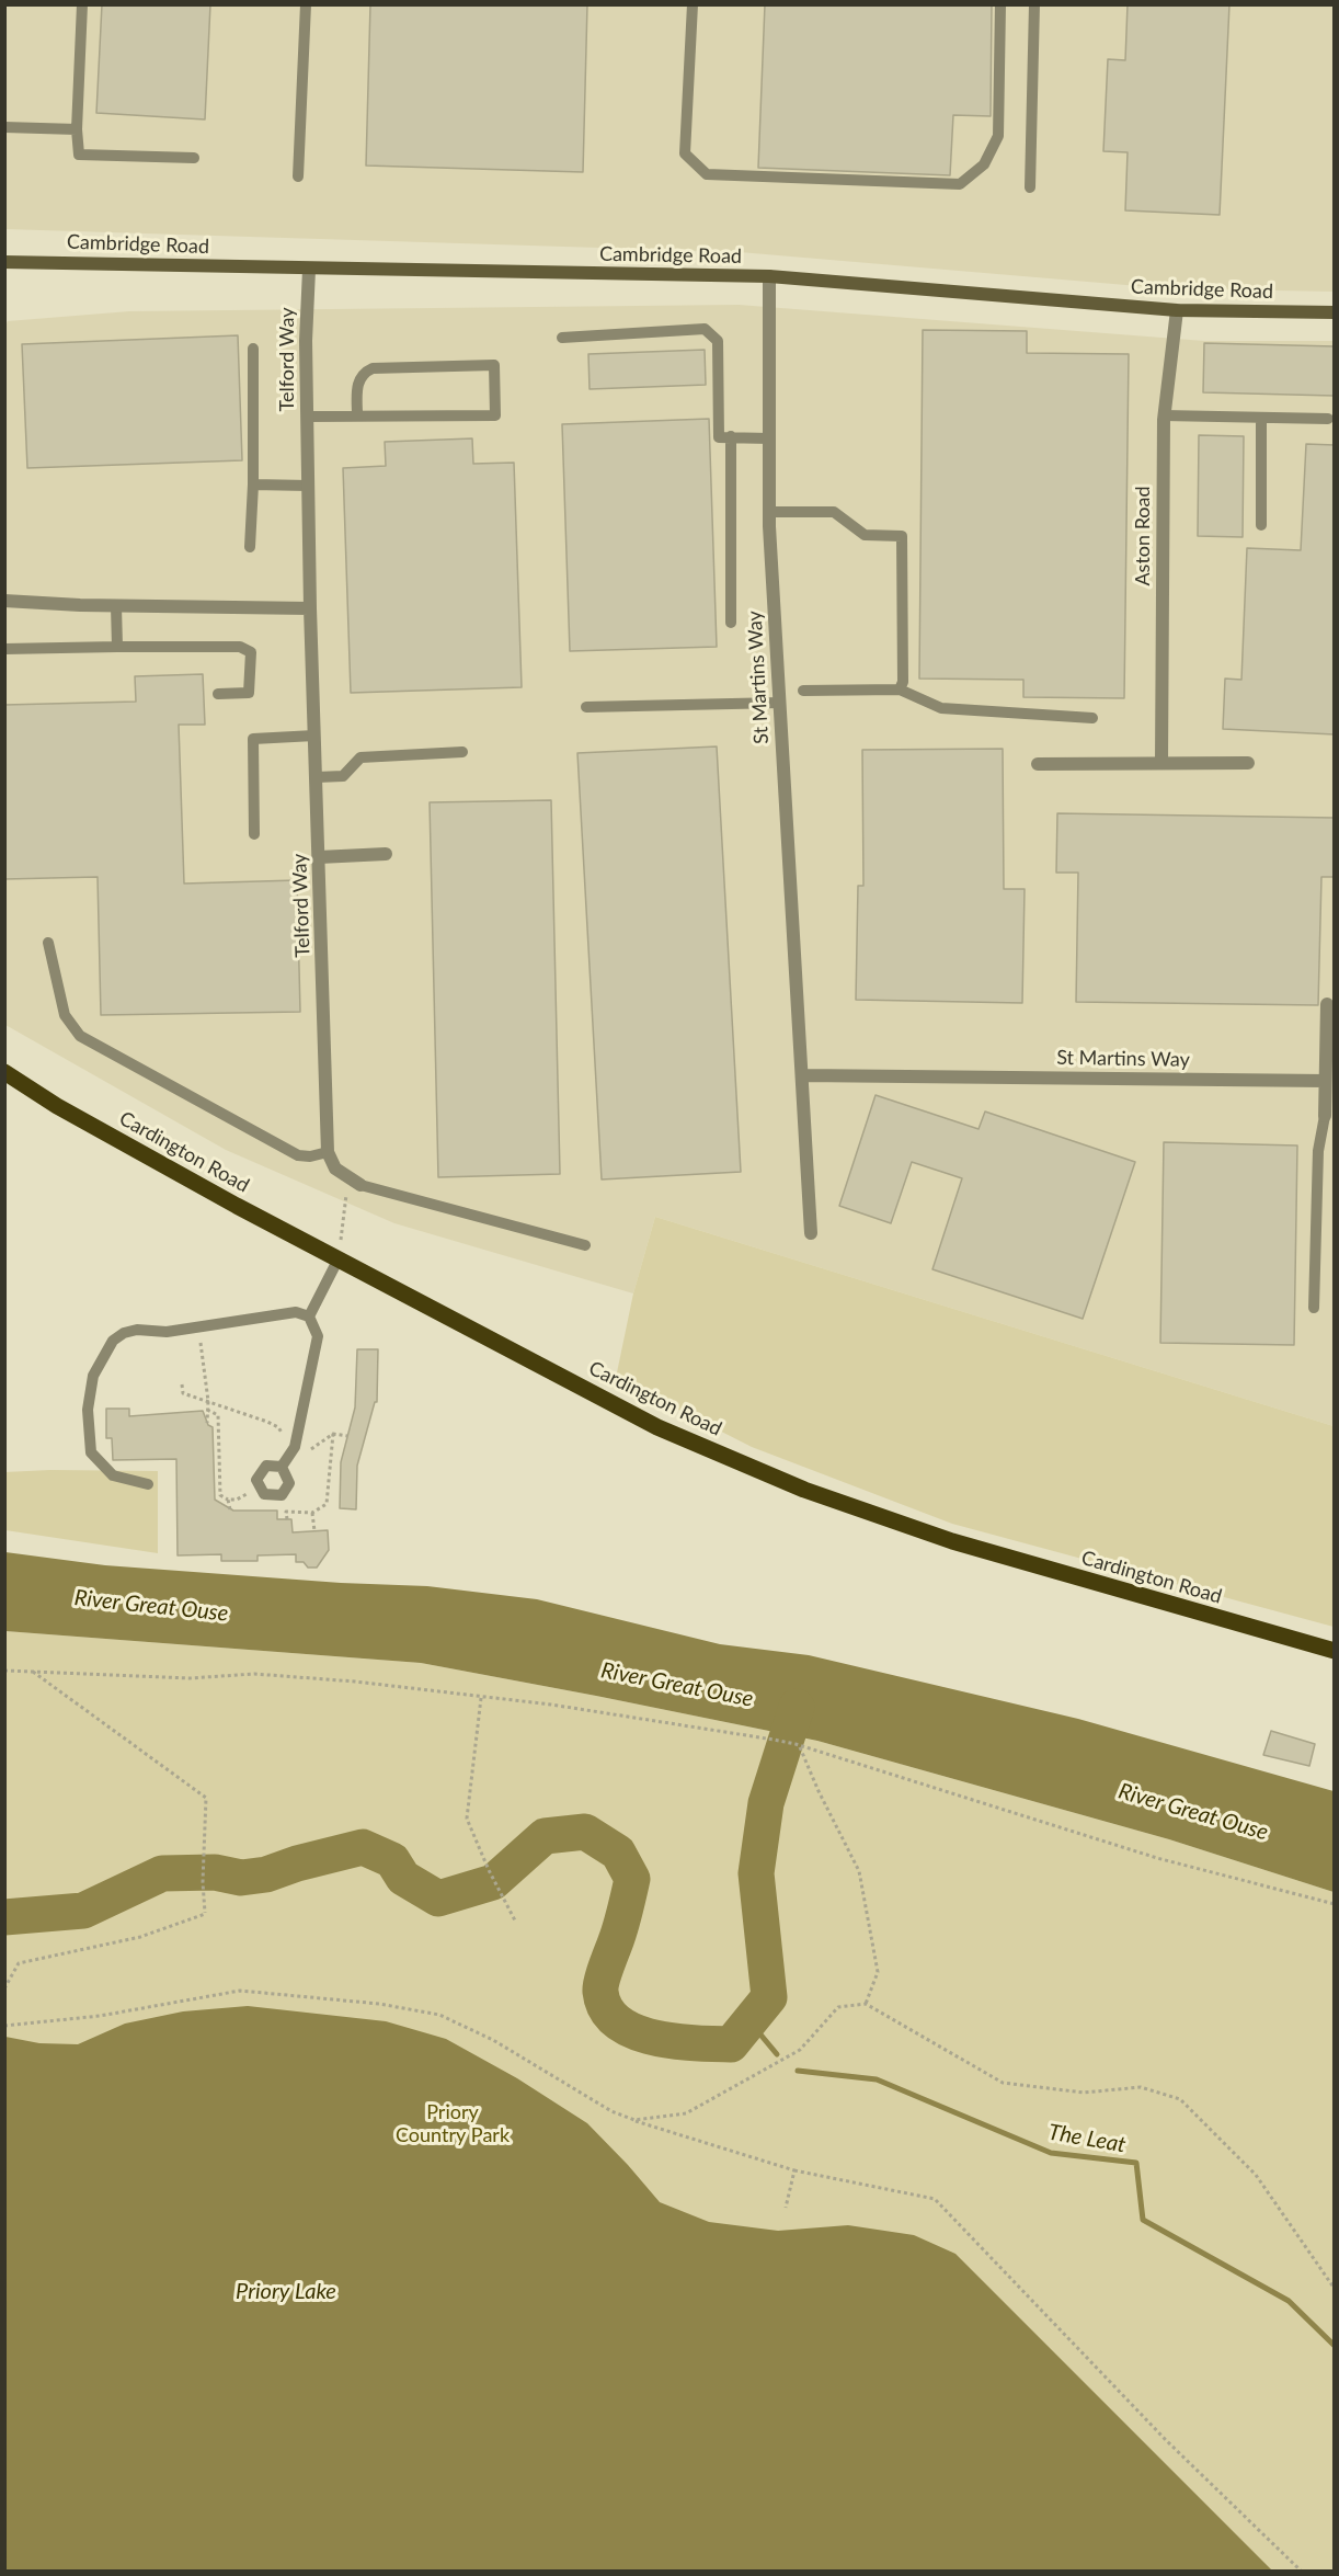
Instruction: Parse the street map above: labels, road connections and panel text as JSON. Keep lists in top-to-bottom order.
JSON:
{
  "streets": {
    "main road": ["Cardington Road"],
    "street": [
      "Cambridge Road",
      "Telford Way",
      "Aston Road",
      "St Martins Way"
    ]
  },
  "crossings": [
    ["Cambridge Road", "Telford Way"],
    ["Cambridge Road", "Aston Road"],
    ["Cambridge Road", "St Martins Way"]
  ],
  "water": ["River Great Ouse", "The Leat", "Priory Lake"],
  "parks": ["Priory Country Park"]
}
